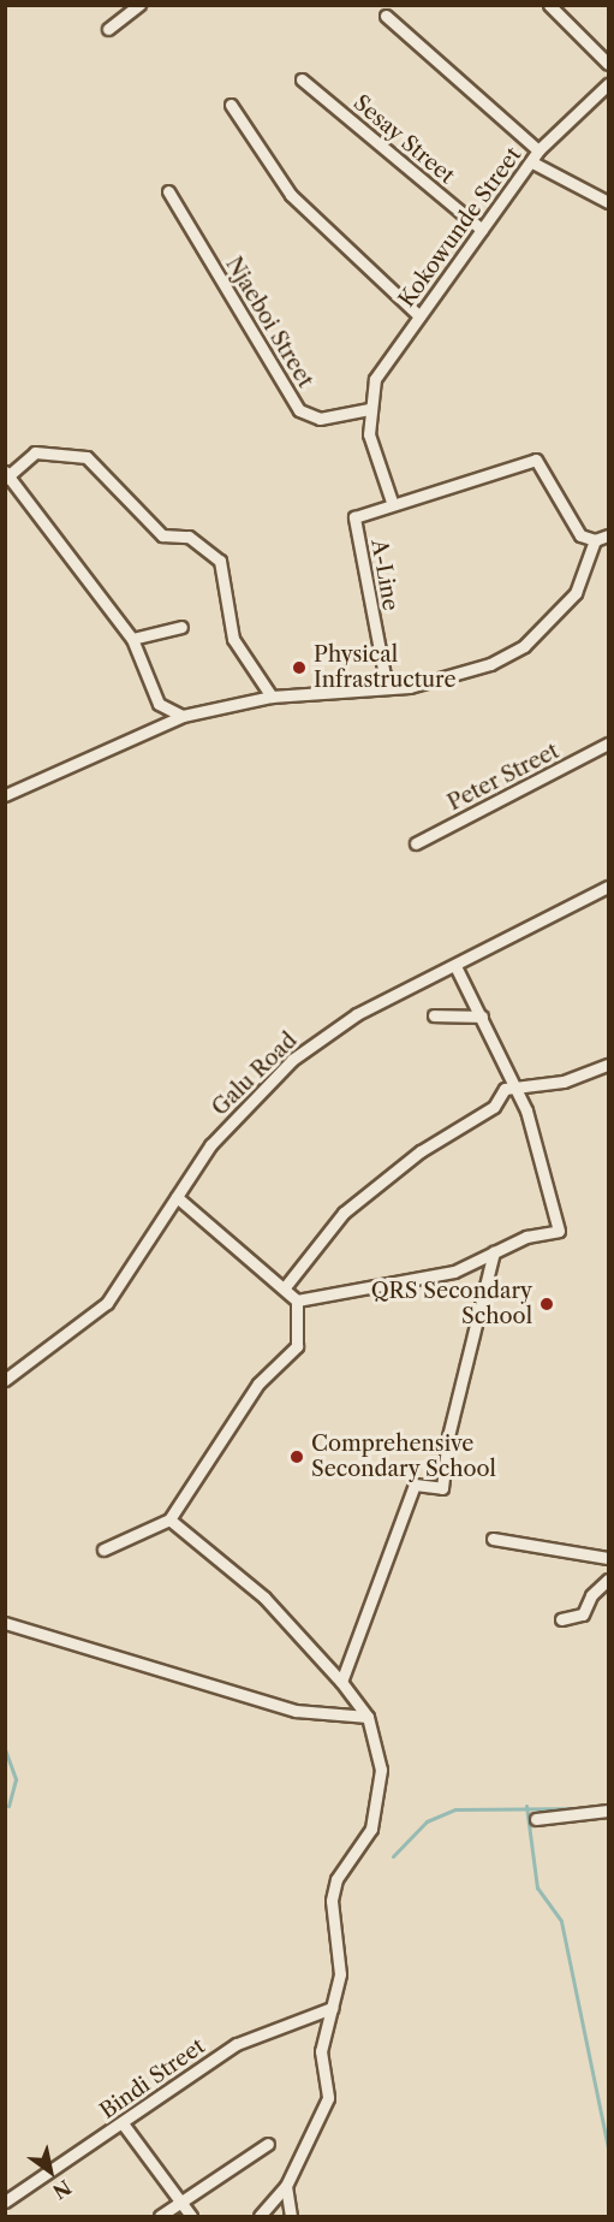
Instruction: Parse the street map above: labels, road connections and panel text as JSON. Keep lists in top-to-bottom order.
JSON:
{
  "streets": {
    "street": [
      "Sesay Street",
      "Kokowunde Street",
      "Njaeboi Street",
      "A-Line",
      "Peter Street",
      "Galu Road",
      "Bindi Street"
    ]
  },
  "crossings": [
    ["Sesay Street", "Kokowunde Street"],
    ["Kokowunde Street", "Njaeboi Street"]
  ],
  "places": ["Physical Infrastructure", "QRS Secondary School", "Comprehensive Secondary School"],
  "north": "bottom right"
}
